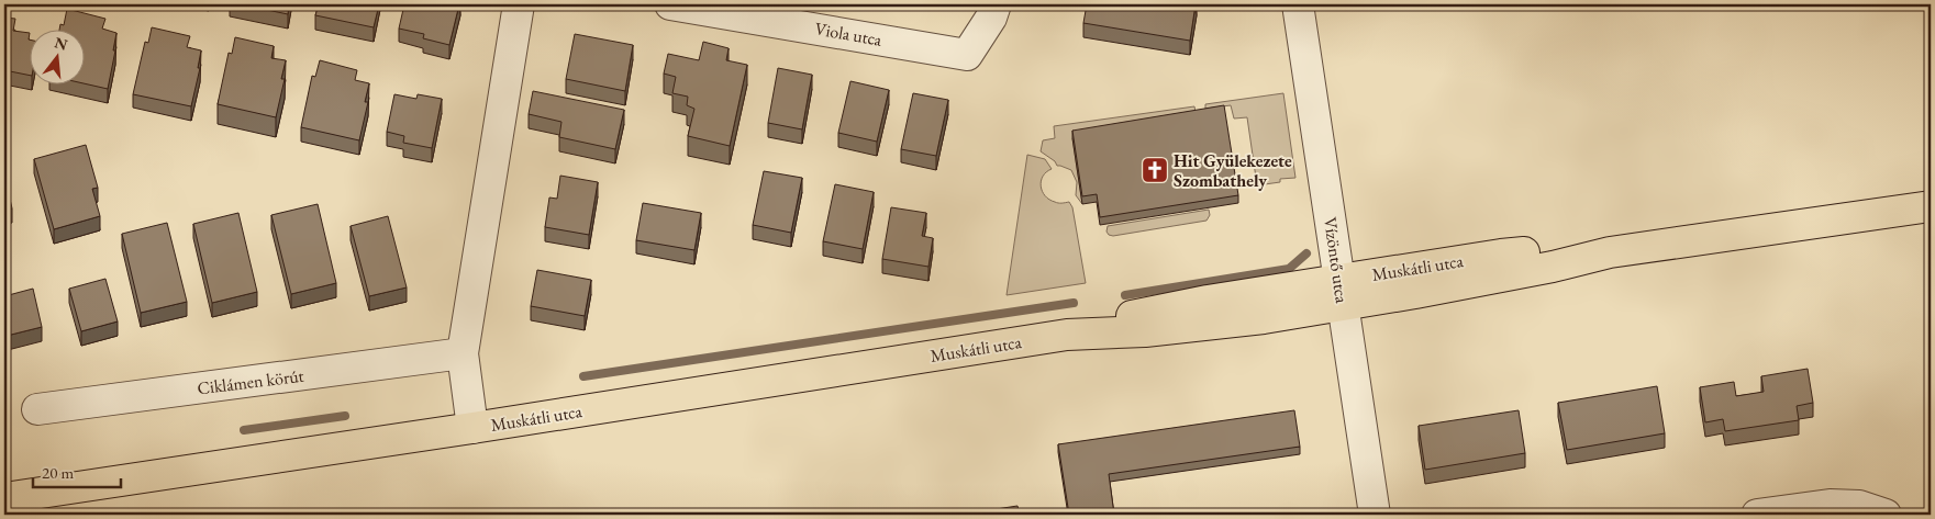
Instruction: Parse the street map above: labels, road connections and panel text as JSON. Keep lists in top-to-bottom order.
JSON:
{
  "streets": {
    "main road": ["Muskátli utca"],
    "street": ["Viola utca", "Vízöntő utca", "Ciklámen körút"]
  },
  "crossings": [
    ["Vízöntő utca", "Muskátli utca"]
  ],
  "places": {
    "church": ["Hit Gyülekezete Szombathely"]
  },
  "scale_bar": "20 m",
  "north": "top"
}
